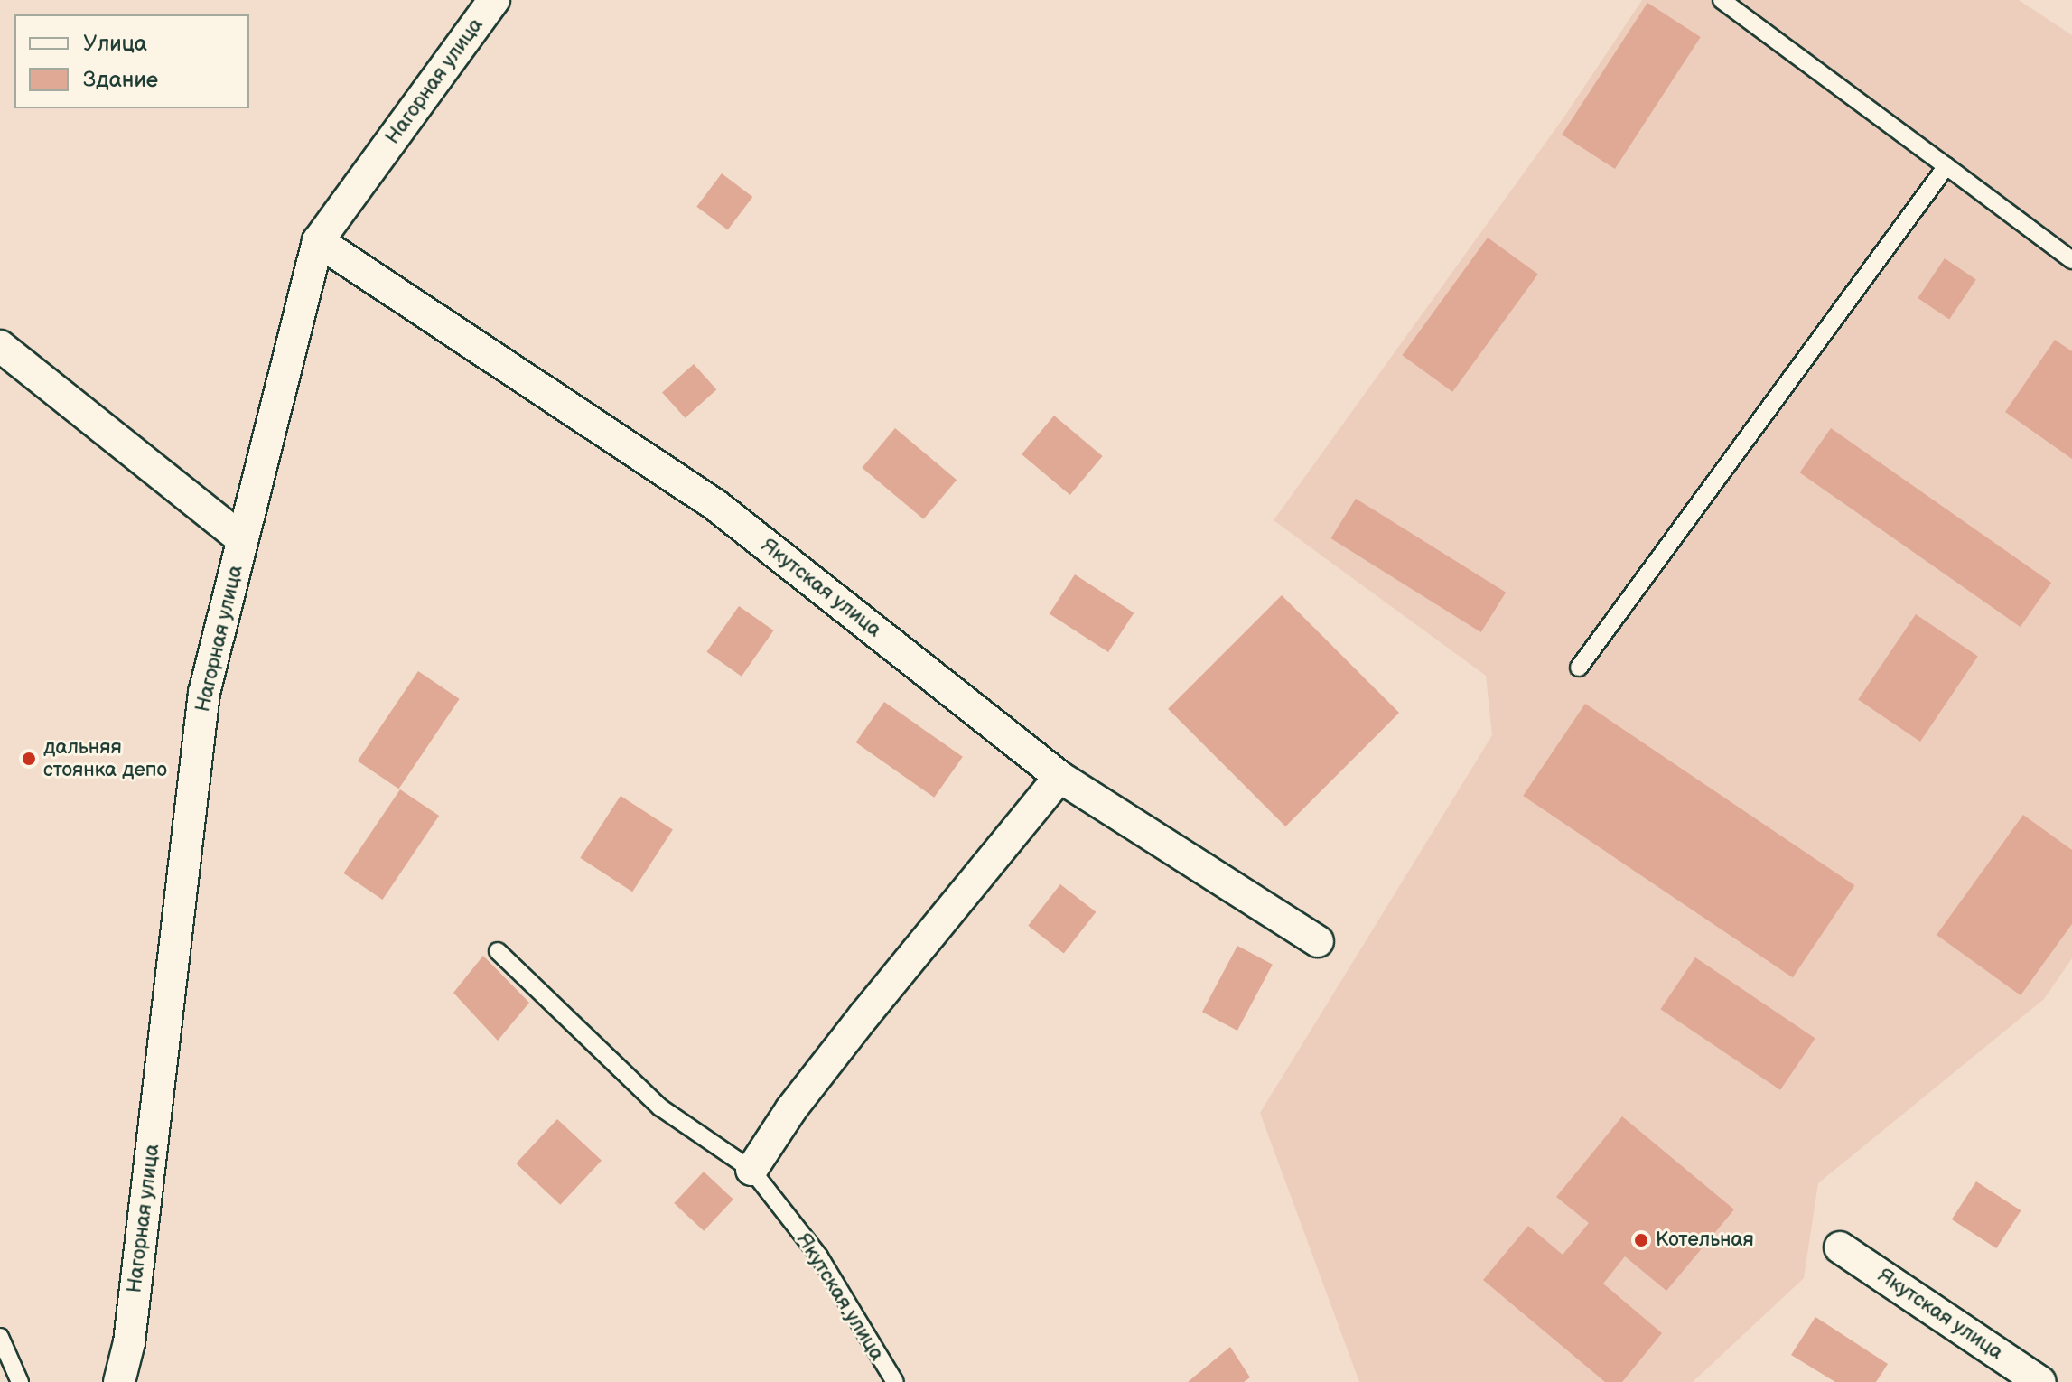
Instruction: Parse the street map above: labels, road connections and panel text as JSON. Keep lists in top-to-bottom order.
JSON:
{
  "streets": {
    "street": ["Нагорная улица", "Якутская улица"]
  },
  "crossings": [
    ["Нагорная улица", "Якутская улица"]
  ],
  "places": ["дальняя стоянка депо", "Котельная"],
  "legend": ["Улица", "Здание"]
}
